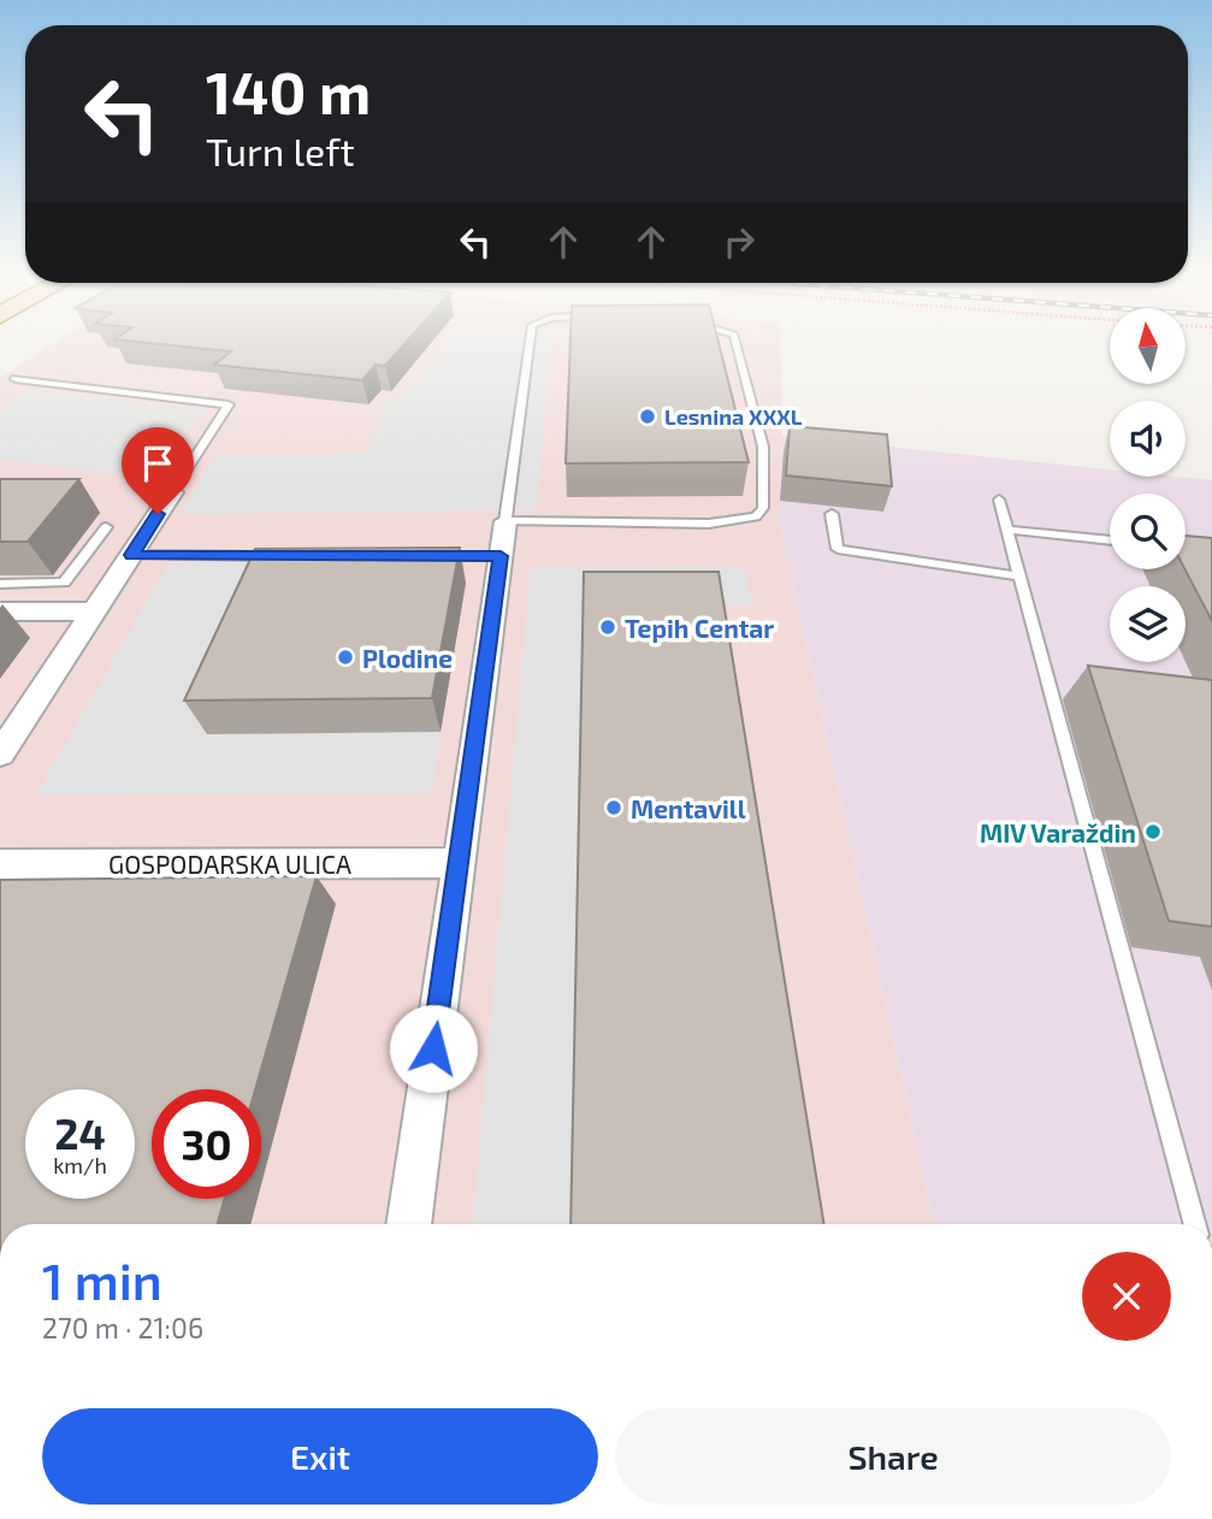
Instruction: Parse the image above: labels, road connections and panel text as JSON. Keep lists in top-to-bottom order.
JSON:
{
  "streets": {
    "street": ["GOSPODARSKA ULICA"]
  },
  "places": [
    "Lesnina XXXL",
    "Tepih Centar",
    "Plodine",
    "Mentavill",
    "MIV Varaždin"
  ],
  "north": "top",
  "page": {
    "turn": ["140 m", "Turn left"],
    "speed": "24 km/h",
    "limit": "30",
    "heading": ["1 min", "270 m · 21:06"],
    "buttons": ["Exit", "Share"]
  }
}
